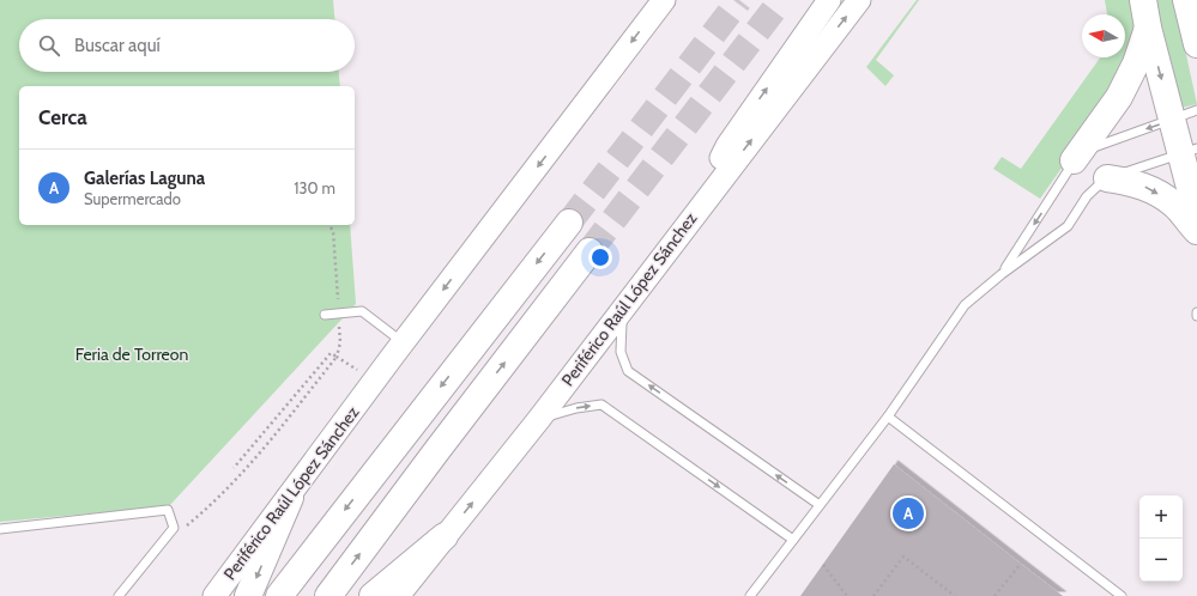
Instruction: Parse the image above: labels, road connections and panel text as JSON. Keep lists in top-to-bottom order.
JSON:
{
  "streets": {
    "main road": ["Periférico Raúl López Sánchez"]
  },
  "parks": ["Feria de Torreon"],
  "north": "left",
  "page": {
    "search": "Buscar aquí",
    "heading": "Cerca",
    "list": [
      {
        "mark": "A",
        "name": "Galerías Laguna",
        "note": "Supermercado",
        "value": "130 m"
      }
    ],
    "map_buttons": ["+", "−"],
    "pins": "A"
  }
}
